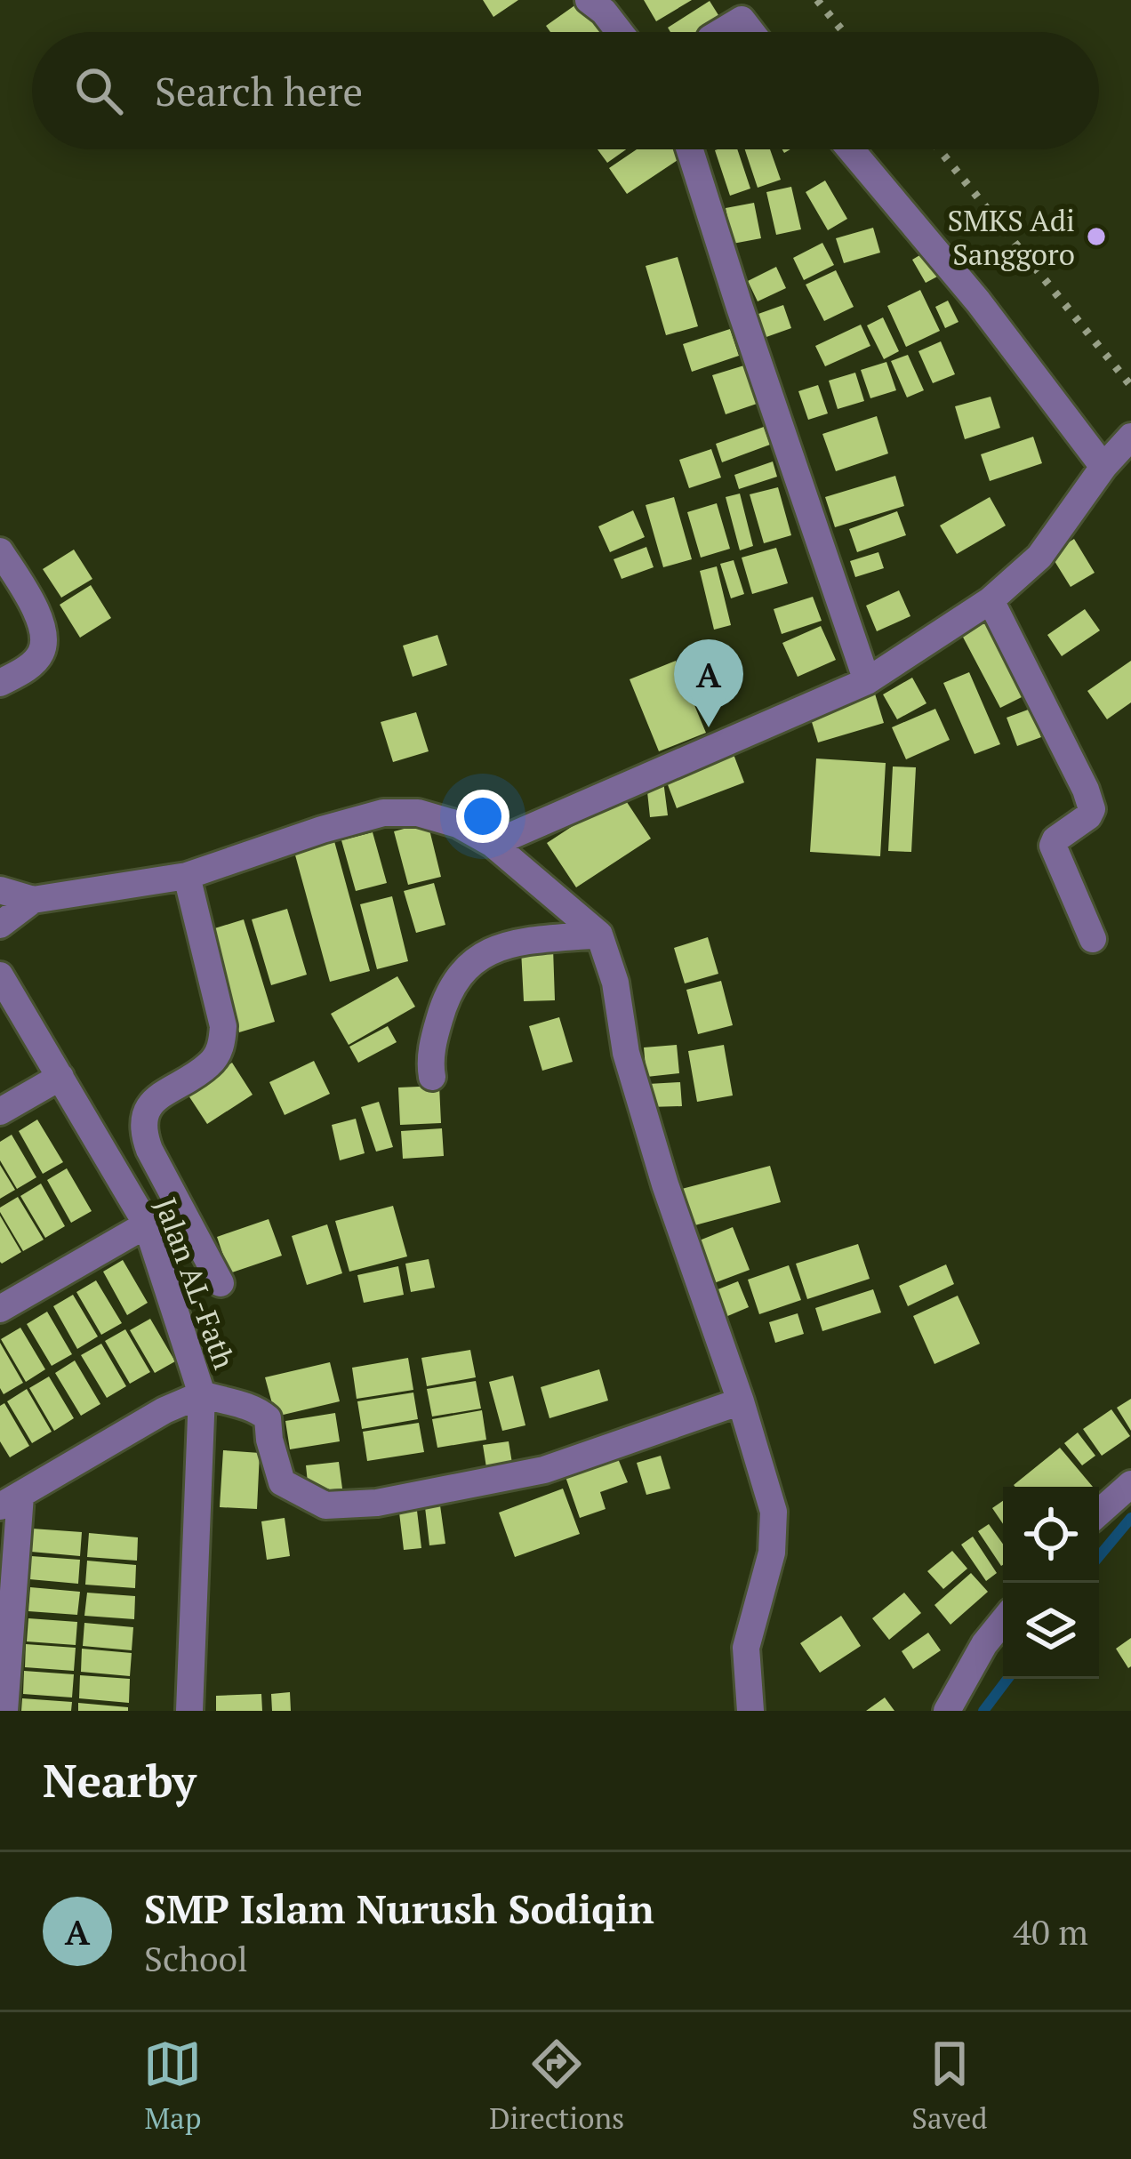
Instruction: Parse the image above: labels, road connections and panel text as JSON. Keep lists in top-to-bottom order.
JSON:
{
  "streets": {
    "street": ["Jalan AL-Fath"]
  },
  "places": ["SMKS Adi Sanggoro"],
  "page": {
    "search": "Search here",
    "pins": "A",
    "heading": "Nearby",
    "list": [
      {
        "mark": "A",
        "name": "SMP Islam Nurush Sodiqin",
        "note": "School",
        "value": "40 m"
      }
    ],
    "nav": ["Map", "Directions", "Saved"]
  }
}
